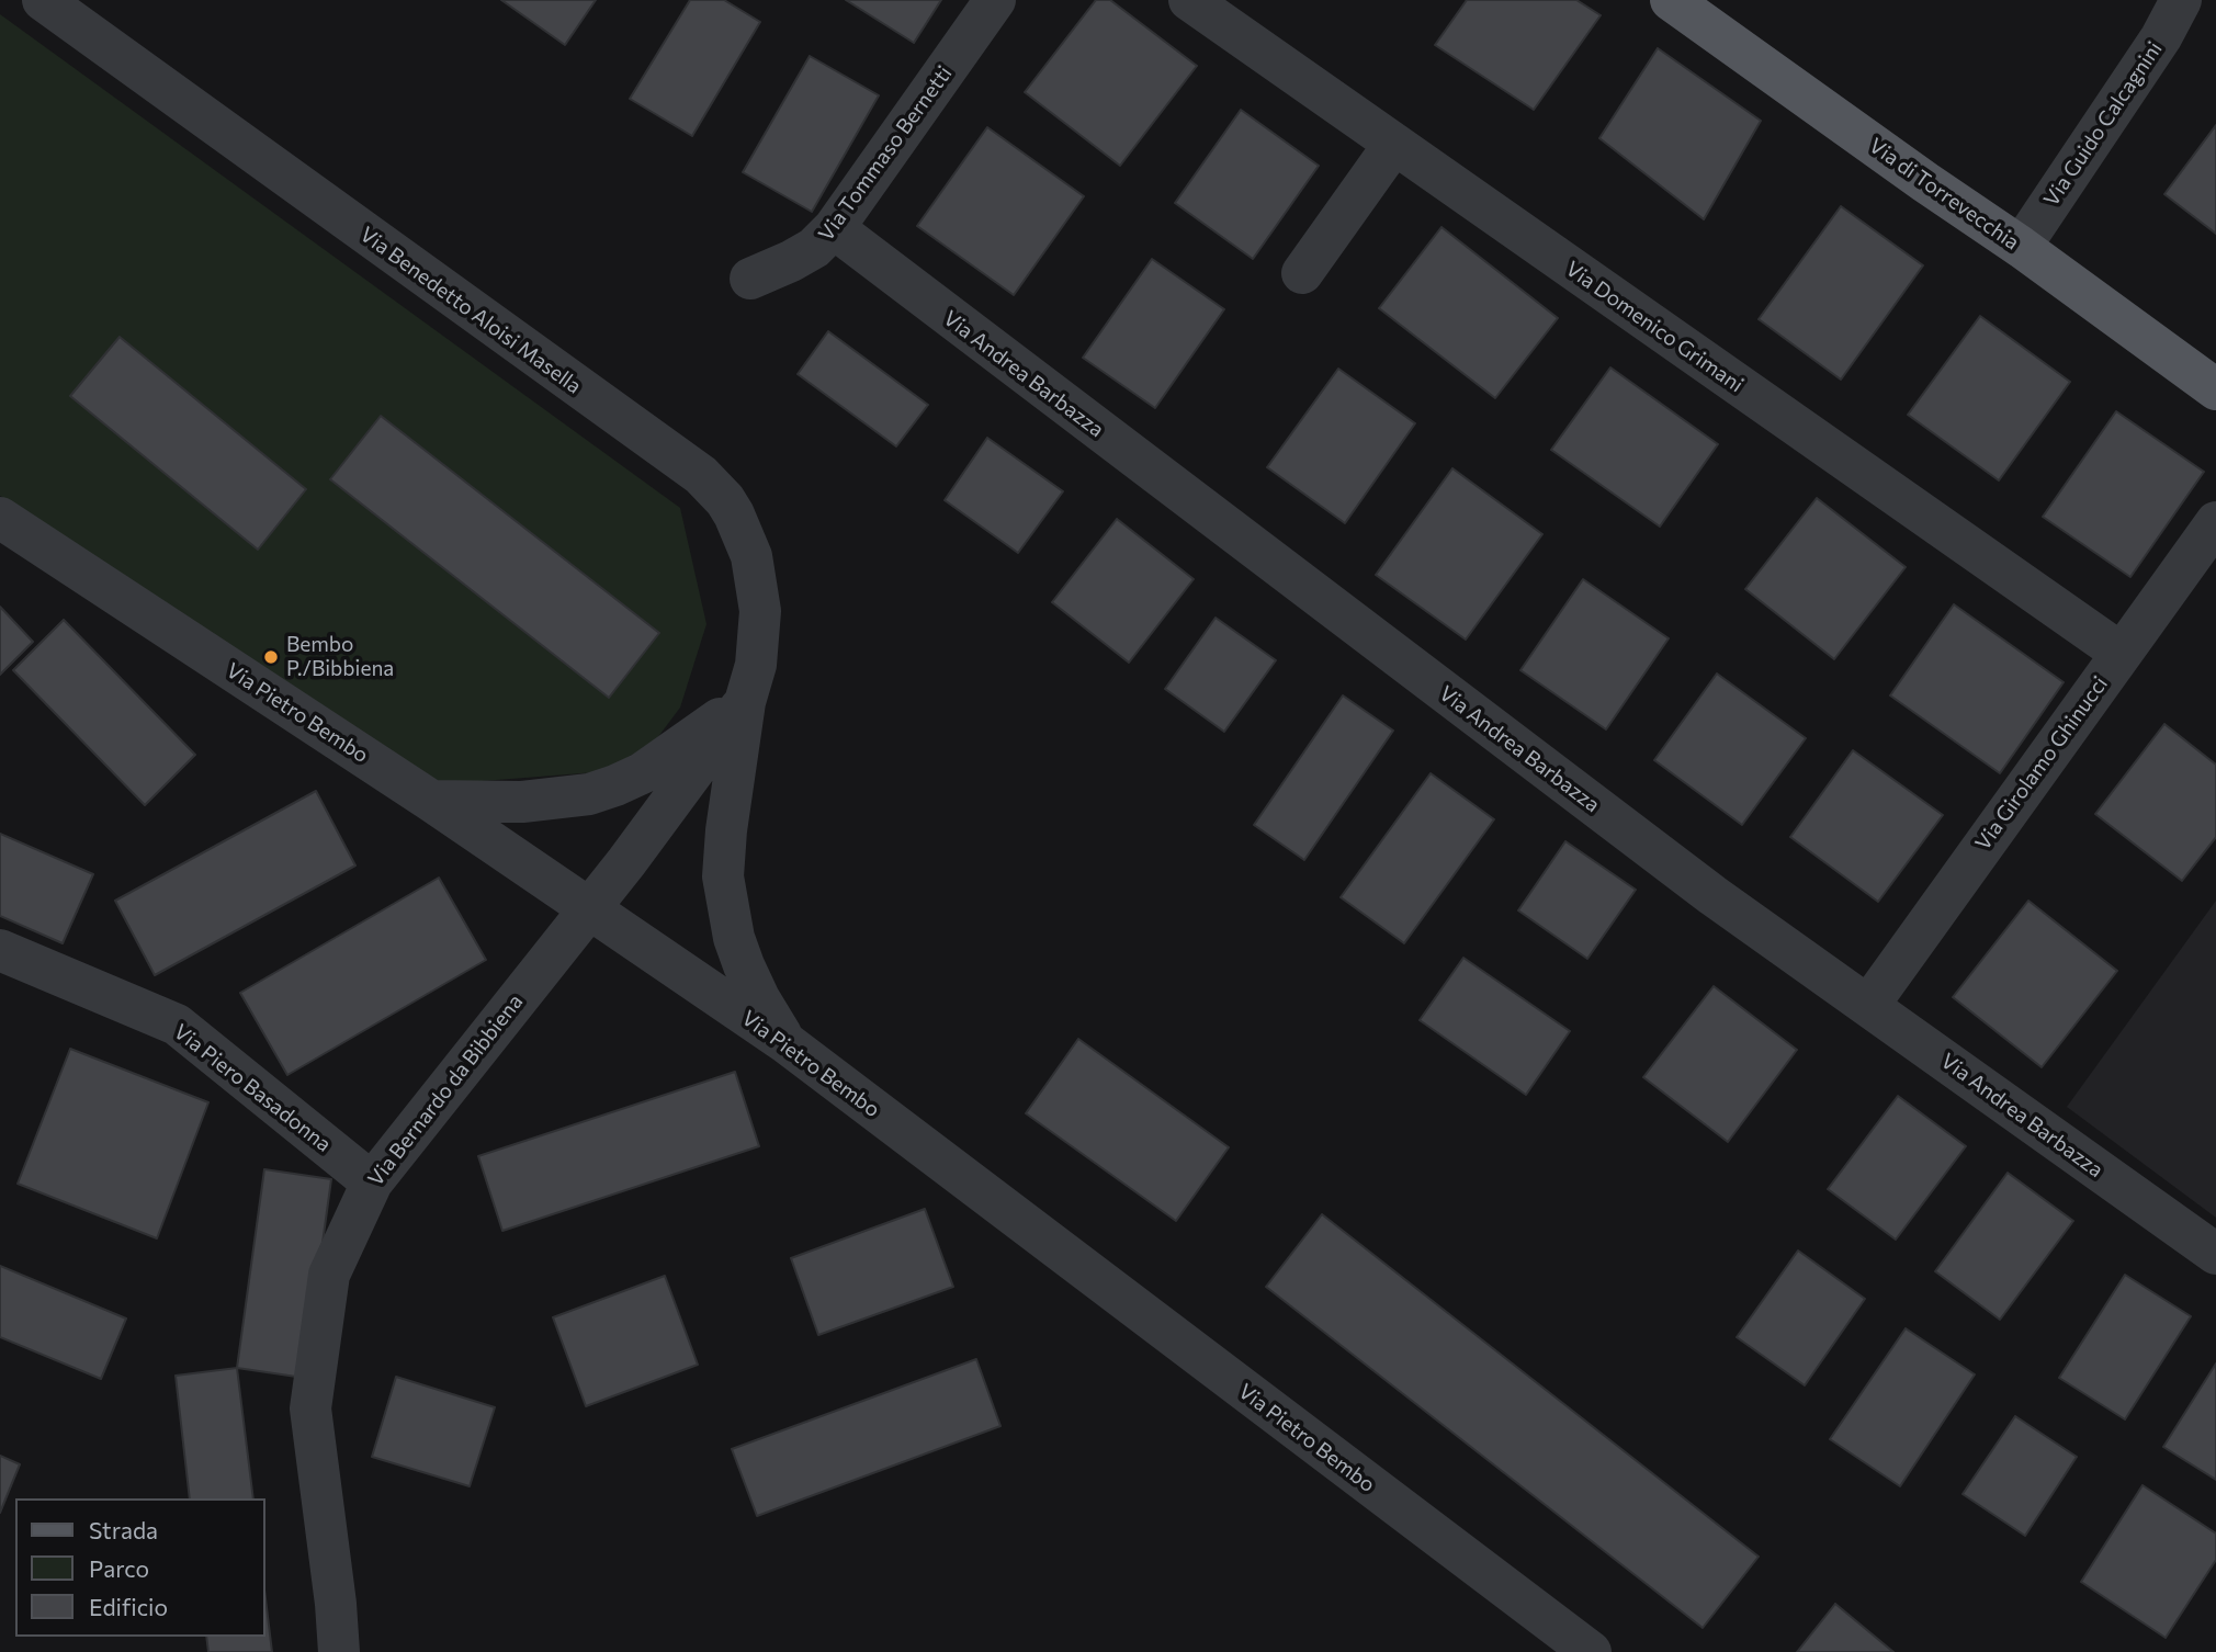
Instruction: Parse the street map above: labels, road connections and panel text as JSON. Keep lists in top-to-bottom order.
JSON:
{
  "streets": {
    "main road": ["Via di Torrevecchia"],
    "street": [
      "Via Guido Calcagnini",
      "Via Tommaso Bernetti",
      "Via Benedetto Aloisi Masella",
      "Via Domenico Grimani",
      "Via Andrea Barbazza",
      "Via Pietro Bembo",
      "Via Girolamo Ghinucci",
      "Via Piero Basadonna",
      "Via Bernardo da Bibbiena"
    ]
  },
  "crossings": [
    ["Via Guido Calcagnini", "Via di Torrevecchia"],
    ["Via Tommaso Bernetti", "Via Andrea Barbazza"],
    ["Via Benedetto Aloisi Masella", "Via Pietro Bembo"],
    ["Via Benedetto Aloisi Masella", "Via Bernardo da Bibbiena"],
    ["Via Domenico Grimani", "Via Girolamo Ghinucci"],
    ["Via Andrea Barbazza", "Via Girolamo Ghinucci"],
    ["Via Pietro Bembo", "Via Bernardo da Bibbiena"],
    ["Via Piero Basadonna", "Via Bernardo da Bibbiena"]
  ],
  "places": ["Bembo P./Bibbiena"],
  "legend": ["Strada", "Parco", "Edificio"]
}
